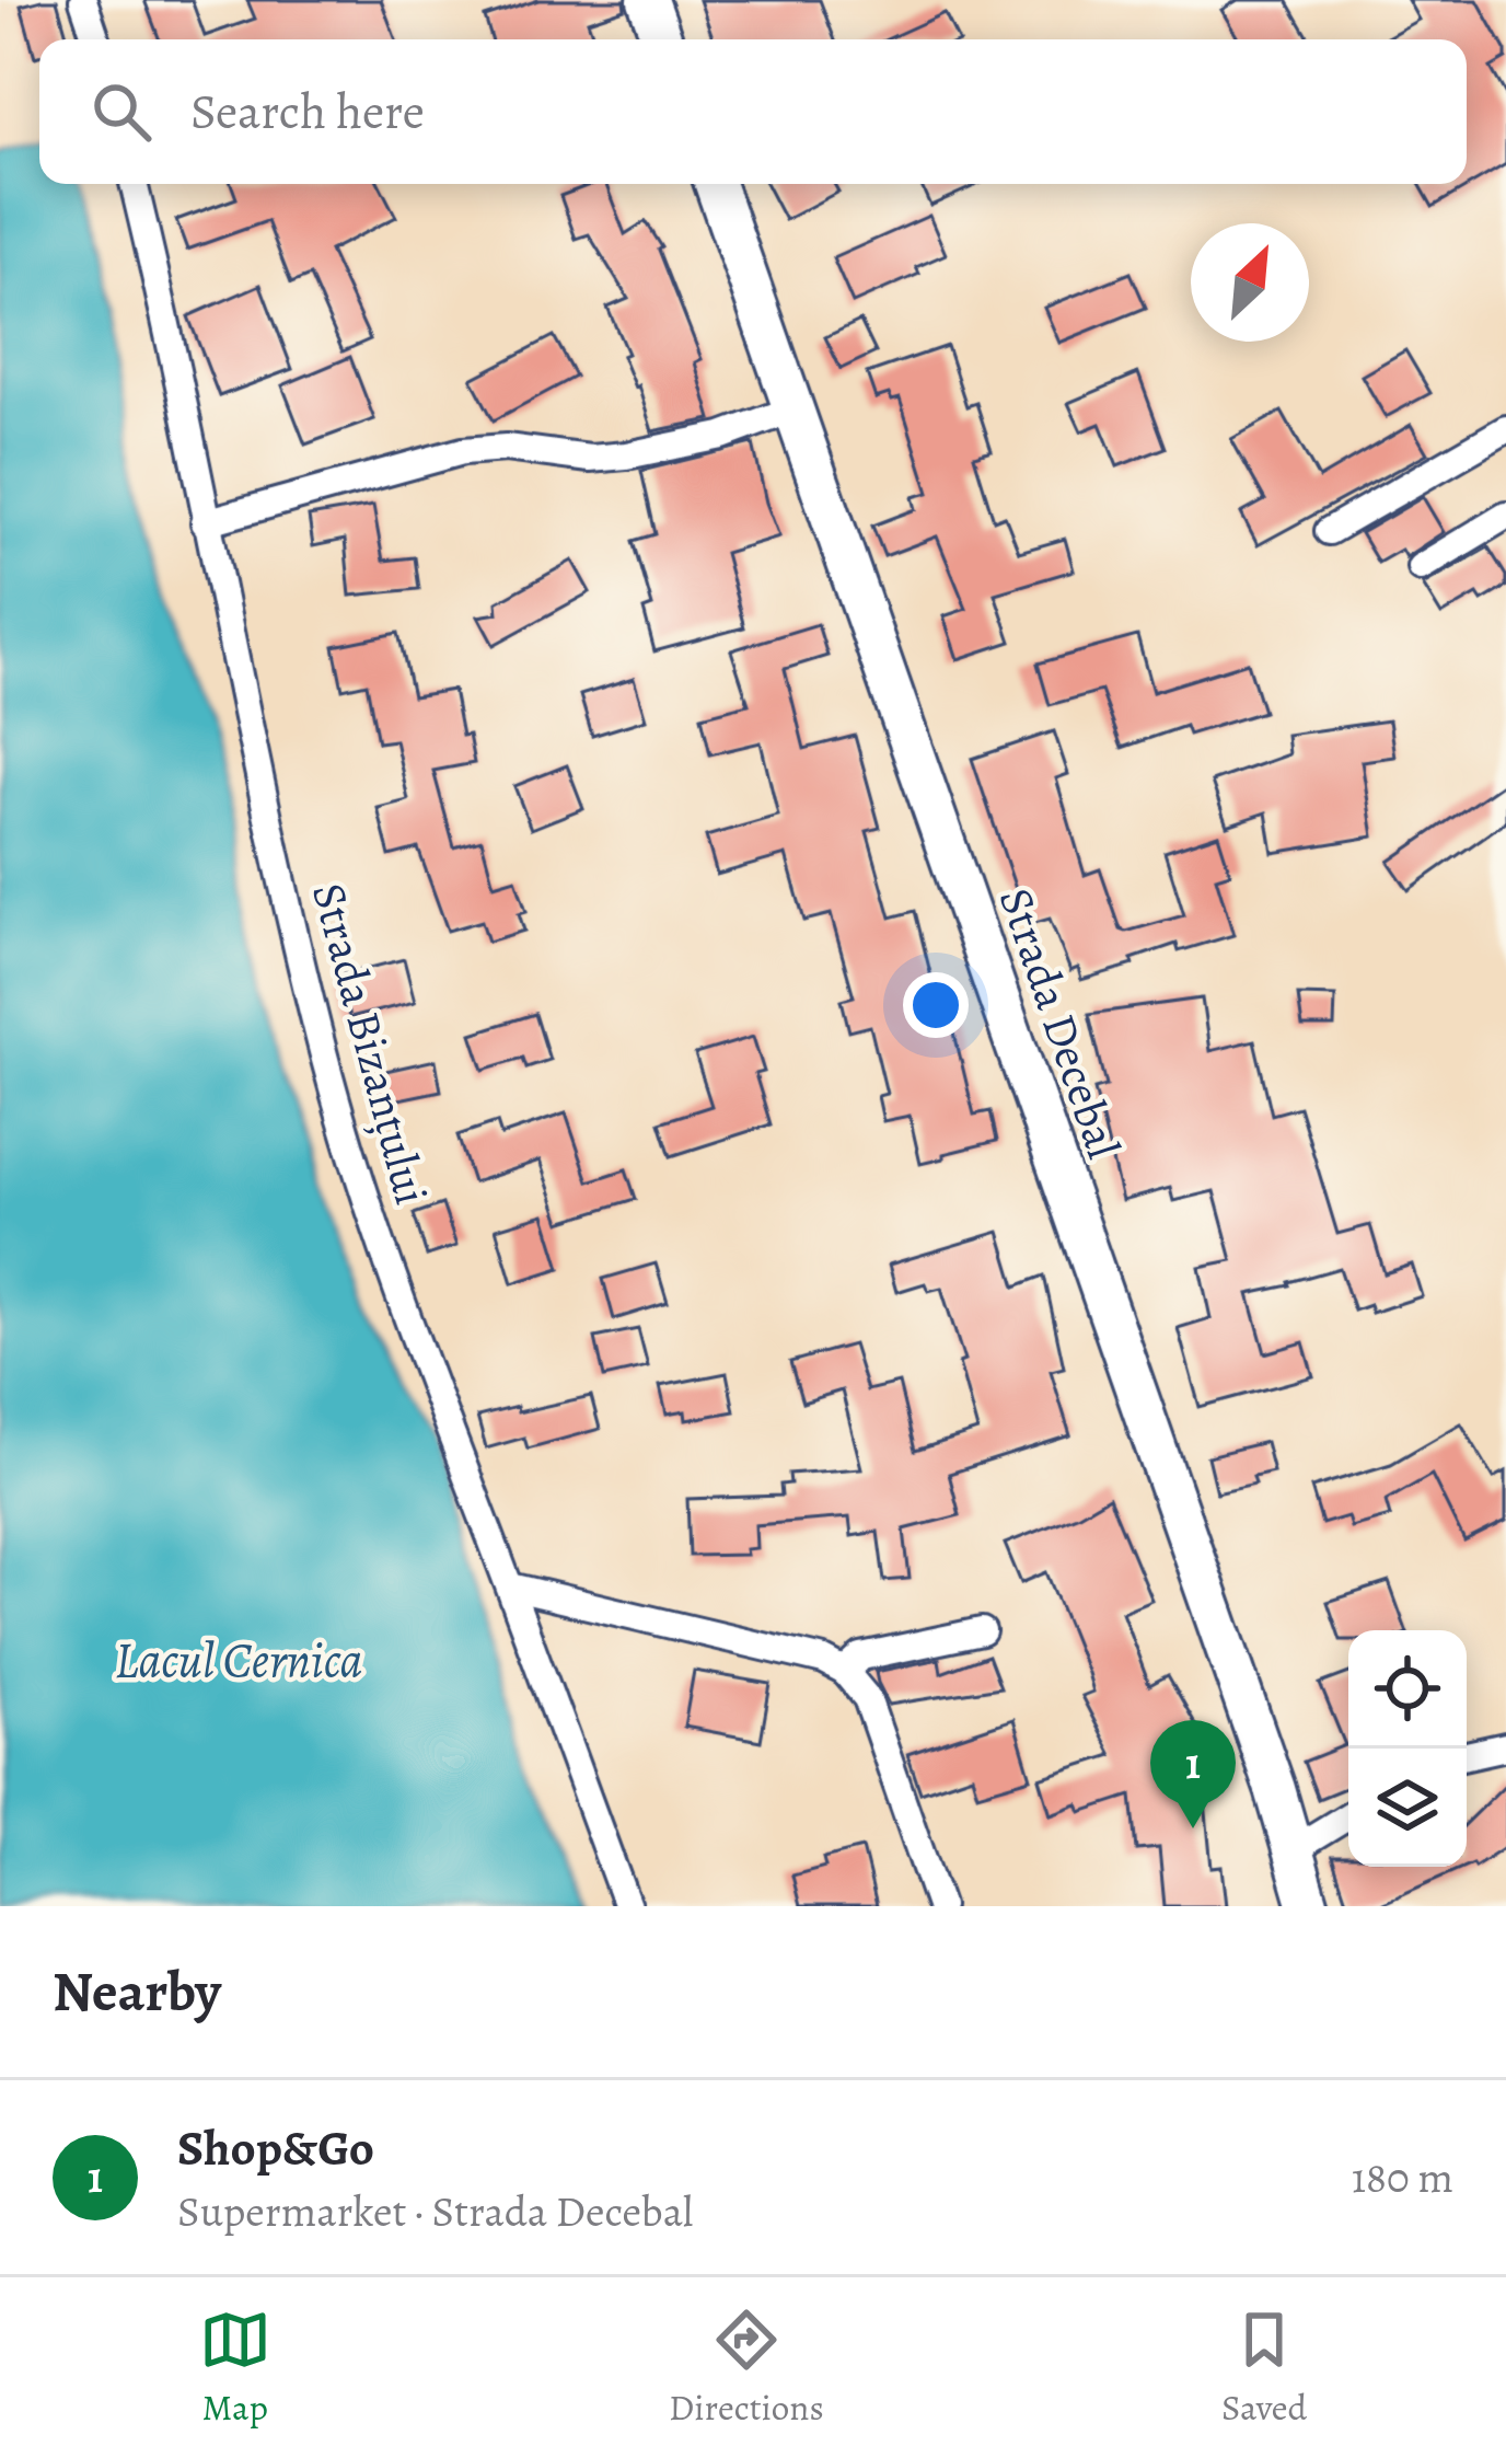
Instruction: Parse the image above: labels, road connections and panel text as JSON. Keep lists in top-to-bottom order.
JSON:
{
  "streets": {
    "main road": ["Strada Decebal"],
    "street": ["Strada Bizanțului"]
  },
  "water": ["Lacul Cernica"],
  "north": "top right",
  "page": {
    "search": "Search here",
    "pins": "1",
    "heading": "Nearby",
    "list": [
      {
        "mark": "1",
        "name": "Shop&Go",
        "note": "Supermarket · Strada Decebal",
        "value": "180 m"
      }
    ],
    "nav": ["Map", "Directions", "Saved"]
  }
}
